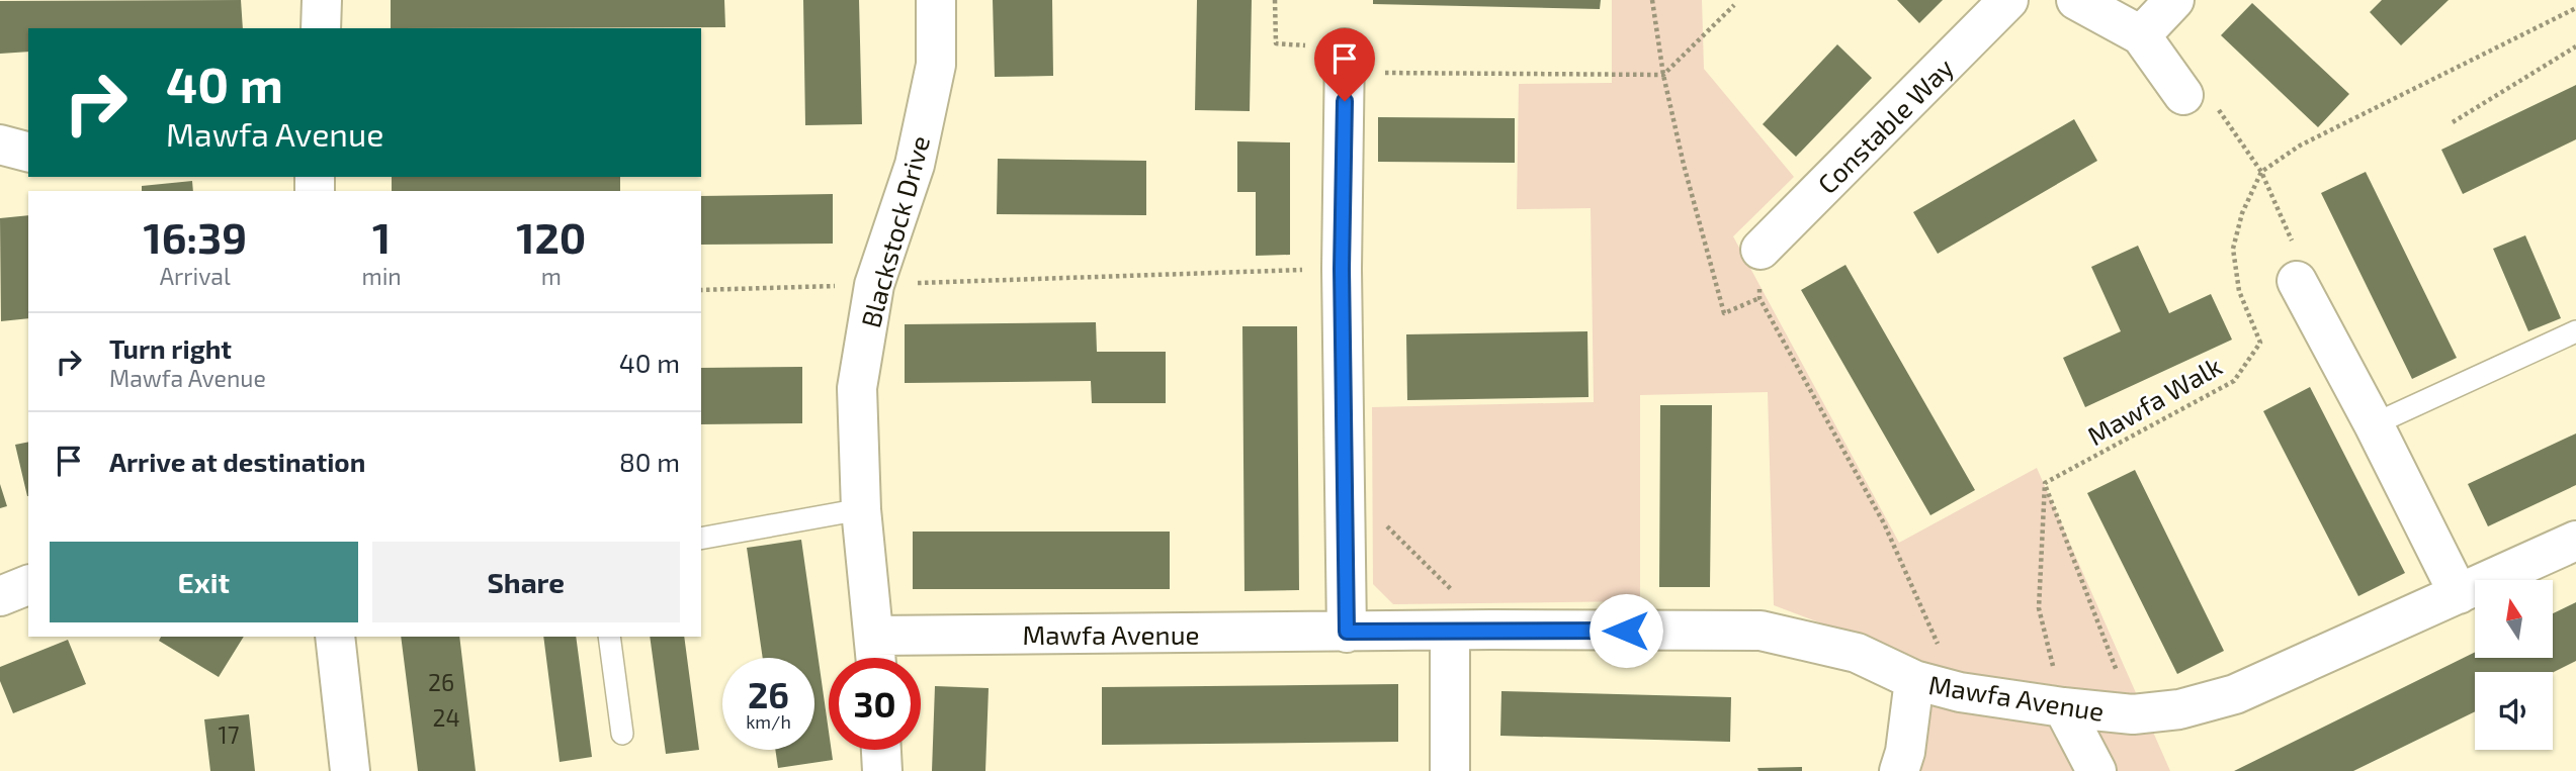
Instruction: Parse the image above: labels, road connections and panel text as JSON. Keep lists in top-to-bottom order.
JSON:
{
  "streets": {
    "street": ["Constable Way", "Blackstock Drive", "Mawfa Avenue"],
    "path": ["Mawfa Walk"]
  },
  "crossings": [
    ["Blackstock Drive", "Mawfa Avenue"]
  ],
  "house_numbers": ["26", "24", "17"],
  "north": "top",
  "page": {
    "turn": ["40 m", "Mawfa Avenue"],
    "eta": [
      "16:39",
      "Arrival",
      "1",
      "min",
      "120",
      "m"
    ],
    "list": [
      {
        "name": "Turn right",
        "note": "Mawfa Avenue",
        "value": "40 m"
      },
      {
        "name": "Arrive at destination",
        "value": "80 m"
      }
    ],
    "buttons": ["Exit", "Share"],
    "speed": "26 km/h",
    "limit": "30"
  }
}
